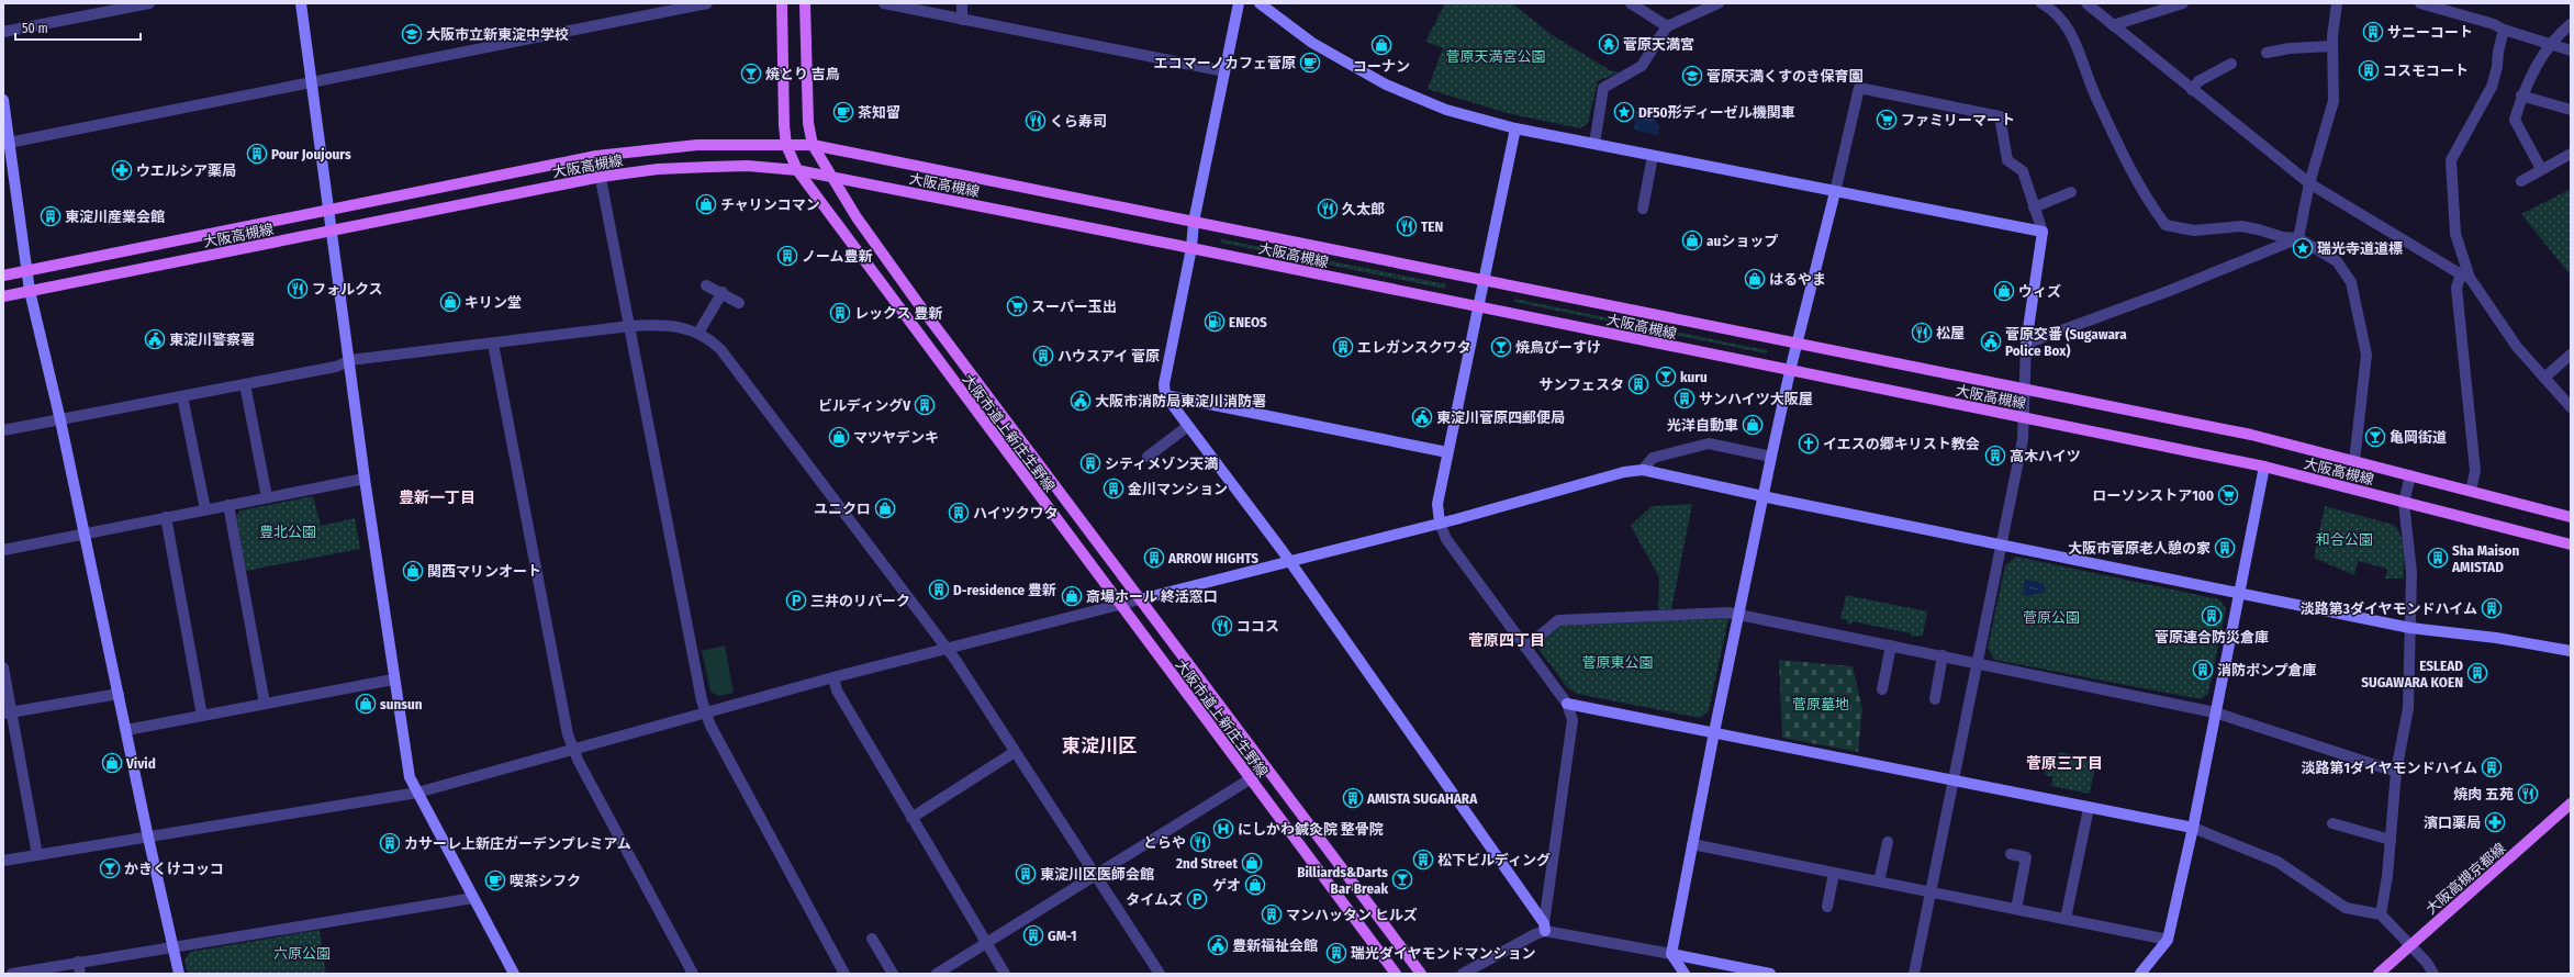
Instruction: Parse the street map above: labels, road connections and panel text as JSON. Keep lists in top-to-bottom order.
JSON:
{
  "streets": {
    "main road": ["大阪高槻線", "大阪市道上新庄生野線", "大阪高槻京都線"]
  },
  "crossings": [
    ["大阪高槻線", "大阪市道上新庄生野線"]
  ],
  "districts": [
    "豊新一丁目",
    "菅原四丁目",
    "東淀川区",
    "菅原三丁目"
  ],
  "parks": [
    "菅原天満宮公園",
    "豊北公園",
    "和合公園",
    "菅原公園",
    "菅原東公園",
    "菅原墓地",
    "六原公園"
  ],
  "places": {
    "building": [
      "サニーコート",
      "コスモコート",
      "Pour Joujours",
      "東淀川産業会館",
      "ノーム豊新",
      "レックス 豊新",
      "エレガンスクワタ",
      "ハウスアイ 菅原",
      "サンフェスタ",
      "サンハイツ大阪屋",
      "ビルディングV",
      "高木ハイツ",
      "シティメゾン天満",
      "金川マンション",
      "ハイツクワタ",
      "大阪市菅原老人憩の家",
      "ARROW HIGHTS",
      "Sha Maison AMISTAD",
      "D-residence 豊新",
      "淡路第3ダイヤモンドハイム",
      "菅原連合防災倉庫",
      "消防ポンプ倉庫",
      "ESLEAD SUGAWARA KOEN",
      "淡路第1ダイヤモンドハイム",
      "AMISTA SUGAHARA",
      "カサーレ上新庄ガーデンプレミアム",
      "松下ビルディング",
      "東淀川区医師会館",
      "マンハッタン ヒルズ",
      "GM-1",
      "瑞光ダイヤモンドマンション"
    ],
    "school or university": ["大阪市立新東淀中学校", "菅原天満くすのき保育園"],
    "temple": ["菅原天満宮"],
    "shop": [
      "コーナン",
      "チャリンコマン",
      "auショップ",
      "はるやま",
      "ウィズ",
      "キリン堂",
      "光洋自動車",
      "マツヤデンキ",
      "ユニクロ",
      "関西マリンオート",
      "斎場ホール 終活窓口",
      "sunsun",
      "Vivid",
      "2nd Street",
      "ゲオ"
    ],
    "cafe": ["エコマーノカフェ菅原", "茶知留", "喫茶シフク"],
    "bar": [
      "焼とり 吉鳥",
      "焼鳥ぴーすけ",
      "kuru",
      "亀岡街道",
      "かきくけコッコ",
      "Billiards&Darts Bar Break"
    ],
    "place": ["DF50形ディーゼル機関車", "瑞光寺道道標"],
    "supermarket": ["ファミリーマート", "スーパー玉出", "ローソンストア100"],
    "restaurant": [
      "くら寿司",
      "久太郎",
      "TEN",
      "フォルクス",
      "松屋",
      "ココス",
      "焼肉 五苑",
      "とらや"
    ],
    "pharmacy": ["ウエルシア薬局", "濱口薬局"],
    "fuel station": ["ENEOS"],
    "public building": [
      "東淀川警察署",
      "菅原交番 (Sugawara Police Box)",
      "大阪市消防局東淀川消防署",
      "東淀川菅原四郵便局",
      "豊新福祉会館"
    ],
    "church": ["イエスの郷キリスト教会"],
    "parking": ["三井のリパーク", "タイムズ"],
    "hospital": ["にしかわ鍼灸院 整骨院"]
  },
  "scale_bar": "50 m"
}
